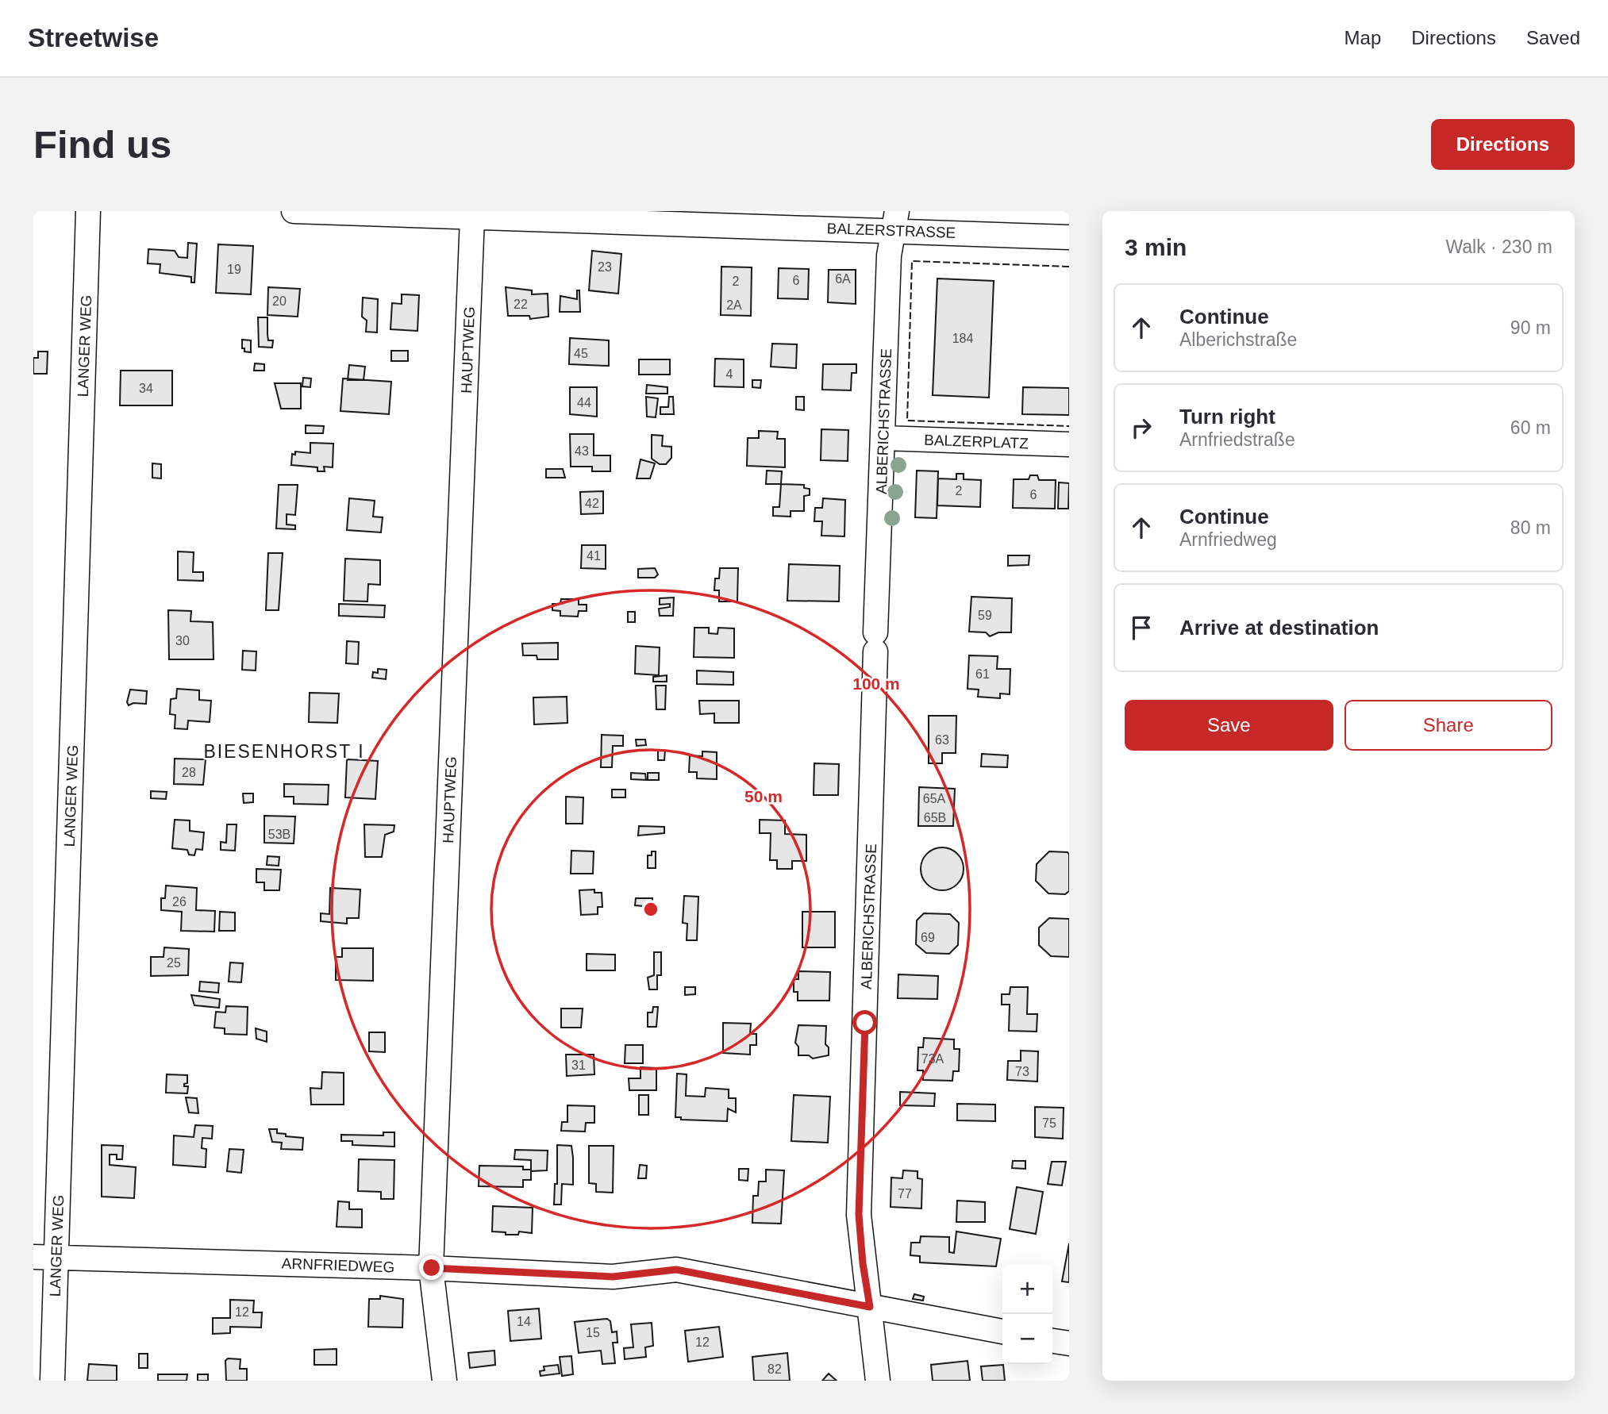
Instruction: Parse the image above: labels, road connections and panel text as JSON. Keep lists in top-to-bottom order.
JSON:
{
  "streets": {
    "street": [
      "BALZERSTRASSE",
      "LANGER WEG",
      "HAUPTWEG",
      "ALBERICHSTRASSE",
      "BALZERPLATZ",
      "ARNFRIEDWEG"
    ]
  },
  "crossings": [
    ["BALZERSTRASSE", "HAUPTWEG"],
    ["BALZERSTRASSE", "ALBERICHSTRASSE"],
    ["LANGER WEG", "ARNFRIEDWEG"],
    ["HAUPTWEG", "ARNFRIEDWEG"],
    ["ALBERICHSTRASSE", "BALZERPLATZ"],
    ["ALBERICHSTRASSE", "ARNFRIEDWEG"]
  ],
  "districts": ["BIESENHORST I"],
  "house_numbers": [
    "23",
    "19",
    "6A",
    "6",
    "2",
    "20",
    "22",
    "2A",
    "184",
    "45",
    "4",
    "34",
    "44",
    "43",
    "2",
    "6",
    "42",
    "41",
    "59",
    "30",
    "61",
    "63",
    "28",
    "65A",
    "65B",
    "53B",
    "26",
    "69",
    "25",
    "73A",
    "31",
    "73",
    "75",
    "77",
    "12",
    "14",
    "15",
    "12",
    "82"
  ],
  "page": {
    "header": "Streetwise",
    "nav": ["Map", "Directions", "Saved"],
    "buttons": [
      "Directions",
      ["Save", "Share"]
    ],
    "title": "Find us",
    "heading": ["3 min", "Walk · 230 m"],
    "list": [
      ["Continue", "Alberichstraße", "90 m"],
      ["Turn right", "Arnfriedstraße", "60 m"],
      ["Continue", "Arnfriedweg", "80 m"],
      "Arrive at destination"
    ],
    "map_buttons": ["+", "−"]
  },
  "rings": ["100 m", "50 m"]
}
